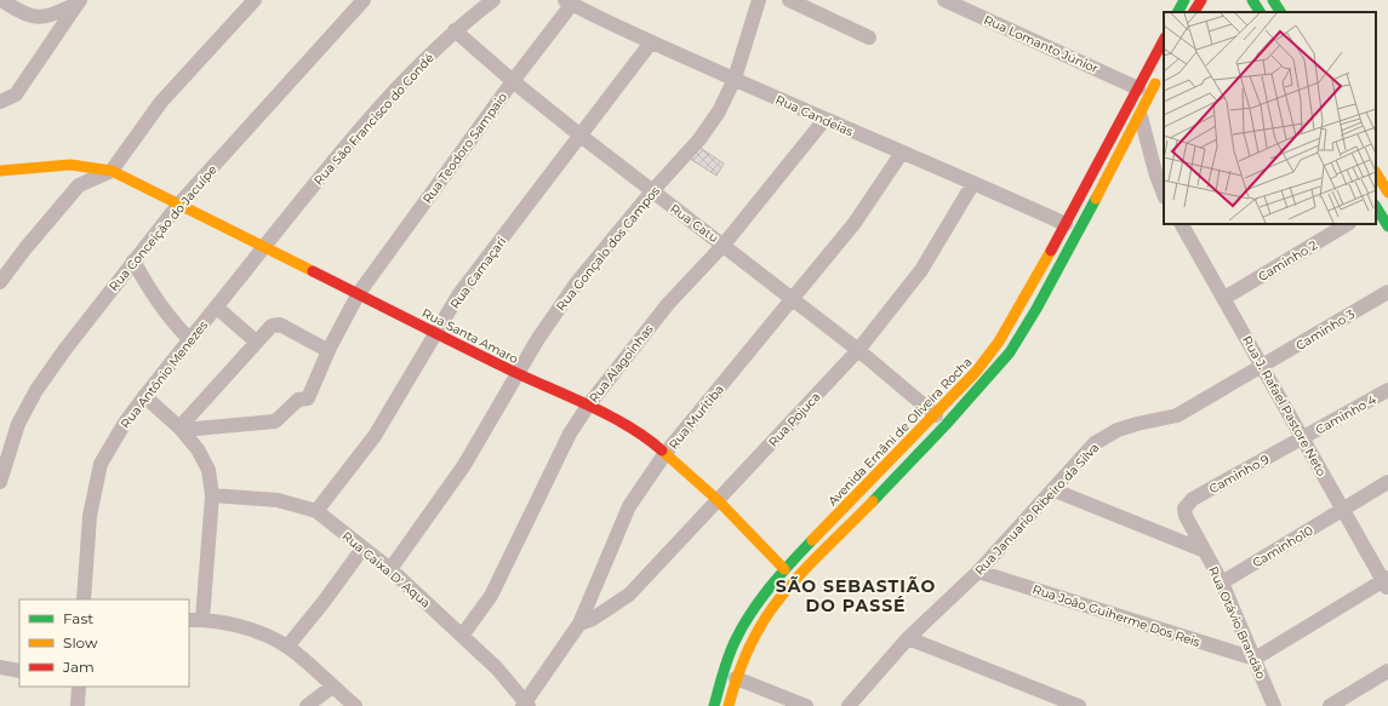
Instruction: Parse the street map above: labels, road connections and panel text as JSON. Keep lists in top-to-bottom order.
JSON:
{
  "streets": {
    "main road": ["Rua Santa Amaro", "Avenida Ernâni de Oliveira Rocha"],
    "street": [
      "Rua Lomanto Júnior",
      "Rua Candeias",
      "Rua São Francisco do Condé",
      "Rua Teodoro Sampaio",
      "Rua Catu",
      "Rua Conceição do Jacuípe",
      "Rua Gonçalo dos Campos",
      "Caminho 2",
      "Rua Camaçari",
      "Caminho 3",
      "Rua Alagoinhas",
      "Rua Antônio Menezes",
      "Rua J. Rafael Pastore Neto",
      "Caminho 4",
      "Rua Muritiba",
      "Rua Pojuca",
      "Caminho 9",
      "Rua Januario Ribeiro da Silva",
      "Caminho10",
      "Rua Caixa D' Aqua",
      "Rua João Guiherme Dos Reis",
      "Rua Otávio Brandão"
    ]
  },
  "crossings": [
    ["Rua Lomanto Júnior", "Avenida Ernâni de Oliveira Rocha"],
    ["Rua Candeias", "Rua Teodoro Sampaio"],
    ["Rua Candeias", "Rua Gonçalo dos Campos"],
    ["Rua Candeias", "Rua Camaçari"],
    ["Rua Candeias", "Rua Alagoinhas"],
    ["Rua Candeias", "Rua Muritiba"],
    ["Rua Candeias", "Rua Pojuca"],
    ["Rua Candeias", "Avenida Ernâni de Oliveira Rocha"],
    ["Rua São Francisco do Condé", "Rua Catu"],
    ["Rua São Francisco do Condé", "Rua Santa Amaro"],
    ["Rua São Francisco do Condé", "Rua Antônio Menezes"],
    ["Rua Teodoro Sampaio", "Rua Catu"],
    ["Rua Teodoro Sampaio", "Rua Santa Amaro"],
    ["Rua Catu", "Rua Gonçalo dos Campos"],
    ["Rua Catu", "Rua Camaçari"],
    ["Rua Catu", "Rua Alagoinhas"],
    ["Rua Catu", "Rua Muritiba"],
    ["Rua Catu", "Rua Pojuca"],
    ["Rua Catu", "Avenida Ernâni de Oliveira Rocha"],
    ["Rua Conceição do Jacuípe", "Rua Santa Amaro"],
    ["Rua Gonçalo dos Campos", "Rua Santa Amaro"],
    ["Rua Gonçalo dos Campos", "Rua Caixa D' Aqua"],
    ["Caminho 2", "Rua J. Rafael Pastore Neto"],
    ["Rua Camaçari", "Rua Santa Amaro"],
    ["Rua Camaçari", "Rua Caixa D' Aqua"],
    ["Caminho 3", "Rua J. Rafael Pastore Neto"],
    ["Caminho 3", "Rua Januario Ribeiro da Silva"],
    ["Rua Santa Amaro", "Rua Alagoinhas"],
    ["Rua Santa Amaro", "Rua Antônio Menezes"],
    ["Rua Santa Amaro", "Rua Muritiba"],
    ["Rua Santa Amaro", "Rua Pojuca"],
    ["Rua Santa Amaro", "Avenida Ernâni de Oliveira Rocha"],
    ["Rua Alagoinhas", "Rua Caixa D' Aqua"],
    ["Rua J. Rafael Pastore Neto", "Caminho 4"],
    ["Rua J. Rafael Pastore Neto", "Caminho 9"],
    ["Rua J. Rafael Pastore Neto", "Rua Januario Ribeiro da Silva"],
    ["Rua J. Rafael Pastore Neto", "Caminho10"],
    ["Caminho 4", "Caminho 9"],
    ["Rua Muritiba", "Rua Pojuca"],
    ["Rua Muritiba", "Rua Caixa D' Aqua"],
    ["Caminho 9", "Rua Otávio Brandão"],
    ["Rua Januario Ribeiro da Silva", "Rua João Guiherme Dos Reis"],
    ["Caminho10", "Rua Otávio Brandão"],
    ["Rua João Guiherme Dos Reis", "Rua Otávio Brandão"]
  ],
  "districts": ["SÃO SEBASTIÃO DO PASSÉ"],
  "legend": ["Fast", "Slow", "Jam"]
}
